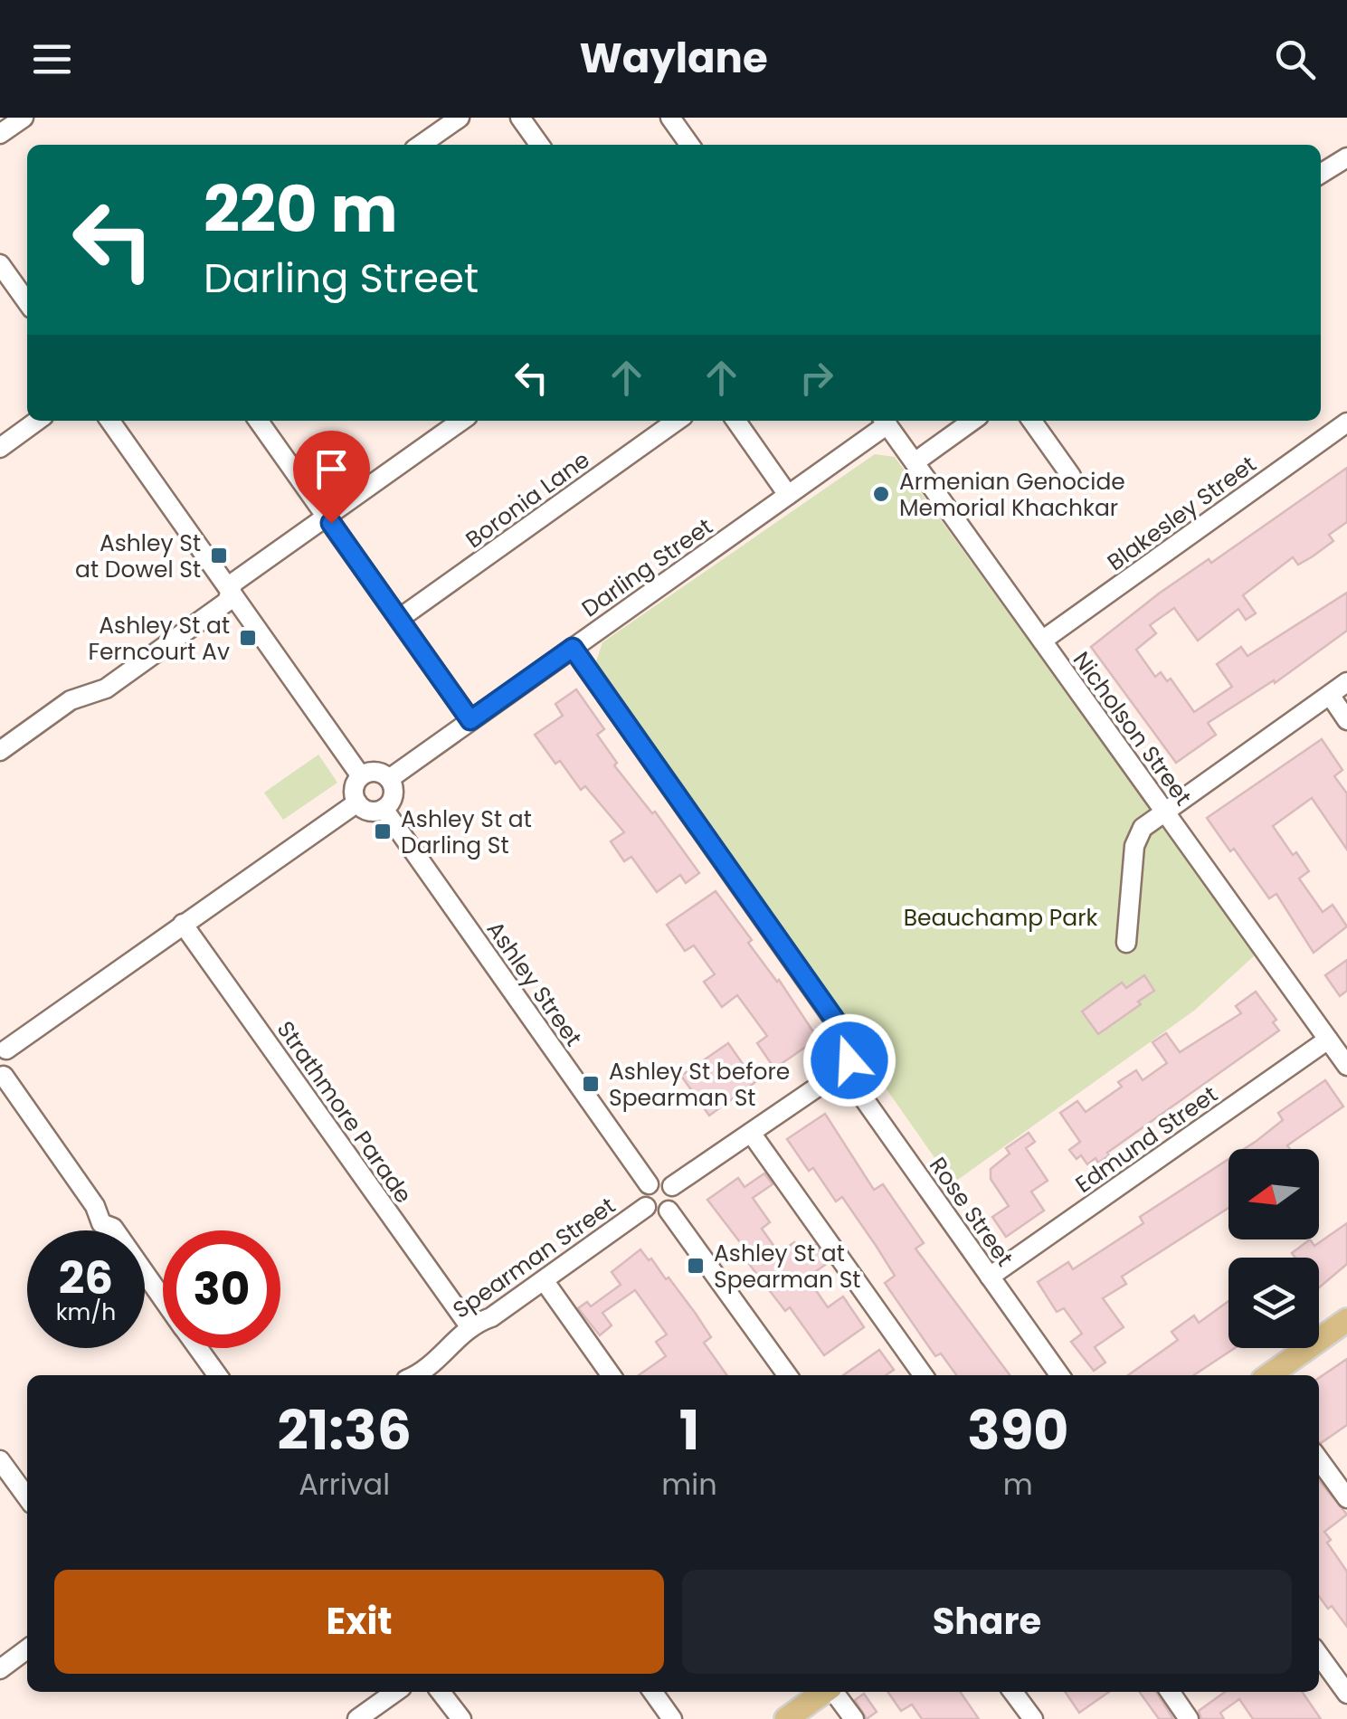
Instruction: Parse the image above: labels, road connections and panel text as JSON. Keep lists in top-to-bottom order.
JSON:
{
  "streets": {
    "street": [
      "Boronia Lane",
      "Blakesley Street",
      "Darling Street",
      "Nicholson Street",
      "Ashley Street",
      "Strathmore Parade",
      "Edmund Street",
      "Rose Street",
      "Spearman Street"
    ]
  },
  "crossings": [
    ["Blakesley Street", "Nicholson Street"],
    ["Darling Street", "Ashley Street"],
    ["Nicholson Street", "Edmund Street"],
    ["Ashley Street", "Spearman Street"],
    ["Strathmore Parade", "Spearman Street"],
    ["Edmund Street", "Rose Street"]
  ],
  "parks": ["Beauchamp Park"],
  "places": {
    "other": ["Armenian Genocide Memorial Khachkar"],
    "transit": [
      "Ashley St at Dowel St",
      "Ashley St at Ferncourt Av",
      "Ashley St at Darling St",
      "Ashley St before Spearman St",
      "Ashley St at Spearman St"
    ]
  },
  "north": "left",
  "page": {
    "header": "Waylane",
    "turn": ["220 m", "Darling Street"],
    "speed": "26 km/h",
    "limit": "30",
    "eta": [
      "21:36",
      "Arrival",
      "1",
      "min",
      "390",
      "m"
    ],
    "buttons": ["Exit", "Share"]
  }
}
